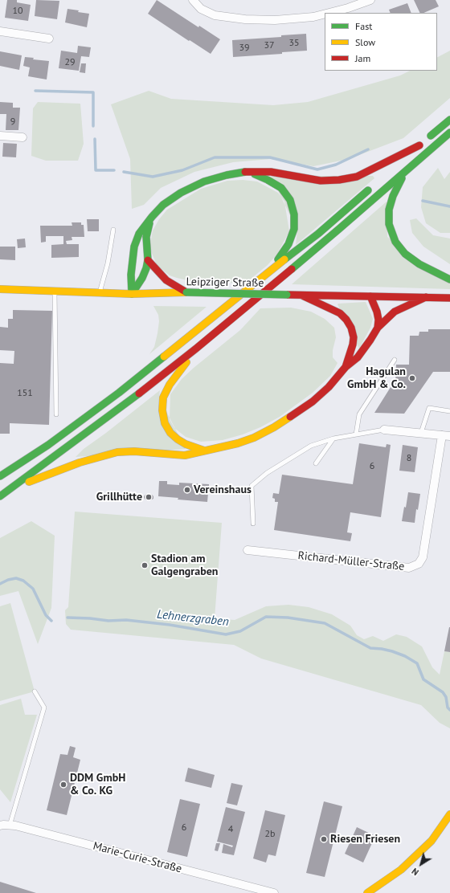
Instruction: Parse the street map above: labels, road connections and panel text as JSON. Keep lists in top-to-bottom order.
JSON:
{
  "streets": {
    "main road": ["Leipziger Straße"],
    "street": ["Richard-Müller-Straße", "Marie-Curie-Straße"]
  },
  "water": ["Lehnerzgraben"],
  "places": [
    "Hagulan GmbH & Co.",
    "Vereinshaus",
    "Grillhütte",
    "Stadion am Galgengraben",
    "DDM GmbH & Co. KG",
    "Riesen Friesen"
  ],
  "house_numbers": [
    "10",
    "35",
    "37",
    "39",
    "29",
    "9",
    "151",
    "8",
    "6",
    "6",
    "4",
    "2b"
  ],
  "legend": ["Fast", "Slow", "Jam"],
  "north": "bottom left"
}
